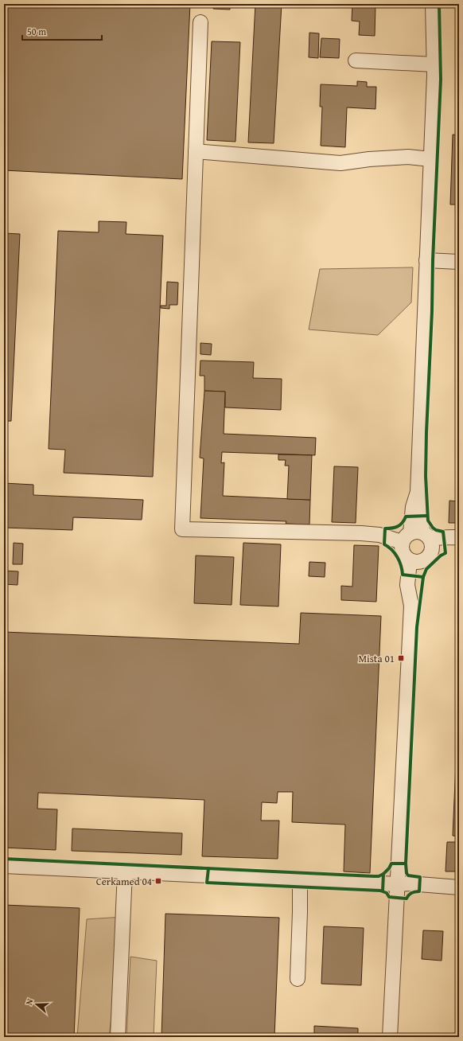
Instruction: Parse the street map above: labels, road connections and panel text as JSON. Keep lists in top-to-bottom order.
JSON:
{
  "places": {
    "transit": ["Mista 01", "Cerkamed 04"]
  },
  "scale_bar": "50 m",
  "north": "left"
}
